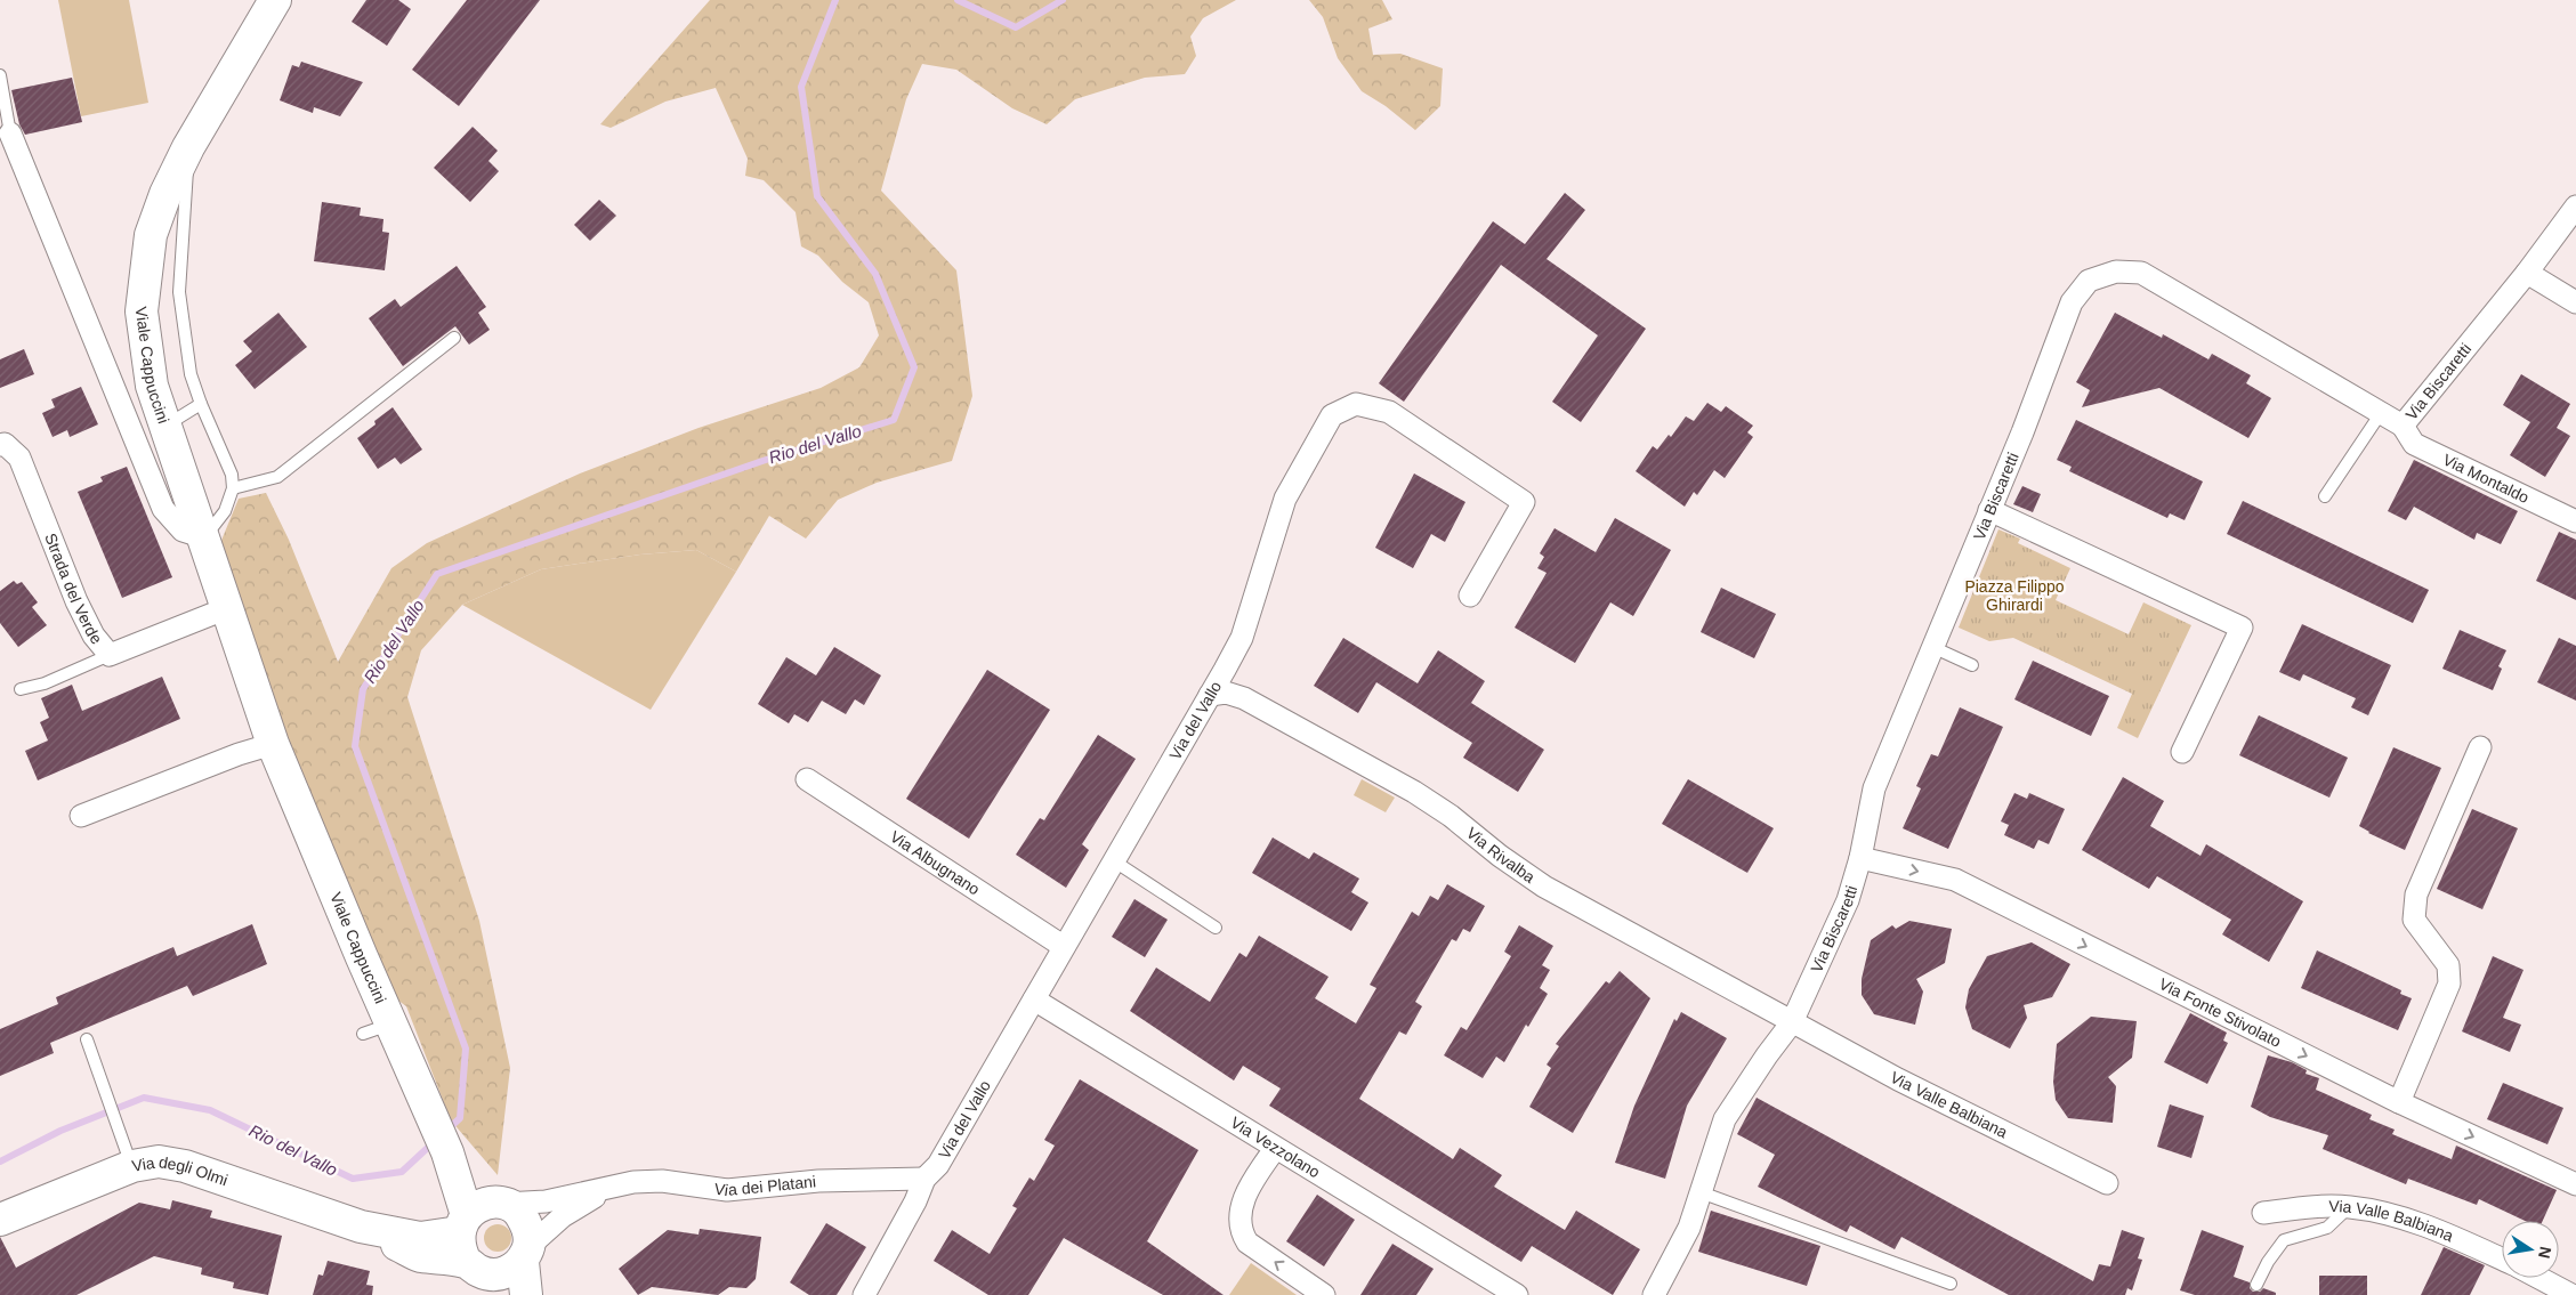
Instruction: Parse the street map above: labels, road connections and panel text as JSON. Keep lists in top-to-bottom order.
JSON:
{
  "streets": {
    "main road": ["Viale Cappuccini", "Via degli Olmi"],
    "street": [
      "Via Biscaretti",
      "Via Montaldo",
      "Strada del Verde",
      "Via del Vallo",
      "Via Rivalba",
      "Via Albugnano",
      "Via Fonte Stivolato",
      "Via Valle Balbiana",
      "Via Vezzolano",
      "Via dei Platani"
    ]
  },
  "crossings": [
    ["Viale Cappuccini", "Strada del Verde"],
    ["Viale Cappuccini", "Via degli Olmi"],
    ["Viale Cappuccini", "Via dei Platani"],
    ["Via Biscaretti", "Via Montaldo"],
    ["Via Biscaretti", "Via Rivalba"],
    ["Via Biscaretti", "Via Fonte Stivolato"],
    ["Via Biscaretti", "Via Valle Balbiana"],
    ["Via del Vallo", "Via Rivalba"],
    ["Via del Vallo", "Via Albugnano"],
    ["Via del Vallo", "Via Vezzolano"],
    ["Via del Vallo", "Via dei Platani"],
    ["Via Rivalba", "Via Valle Balbiana"],
    ["Via degli Olmi", "Via dei Platani"]
  ],
  "one_way": ["Via Fonte Stivolato"],
  "water": ["Rio del Vallo"],
  "parks": ["Piazza Filippo Ghirardi"],
  "north": "right"
}
